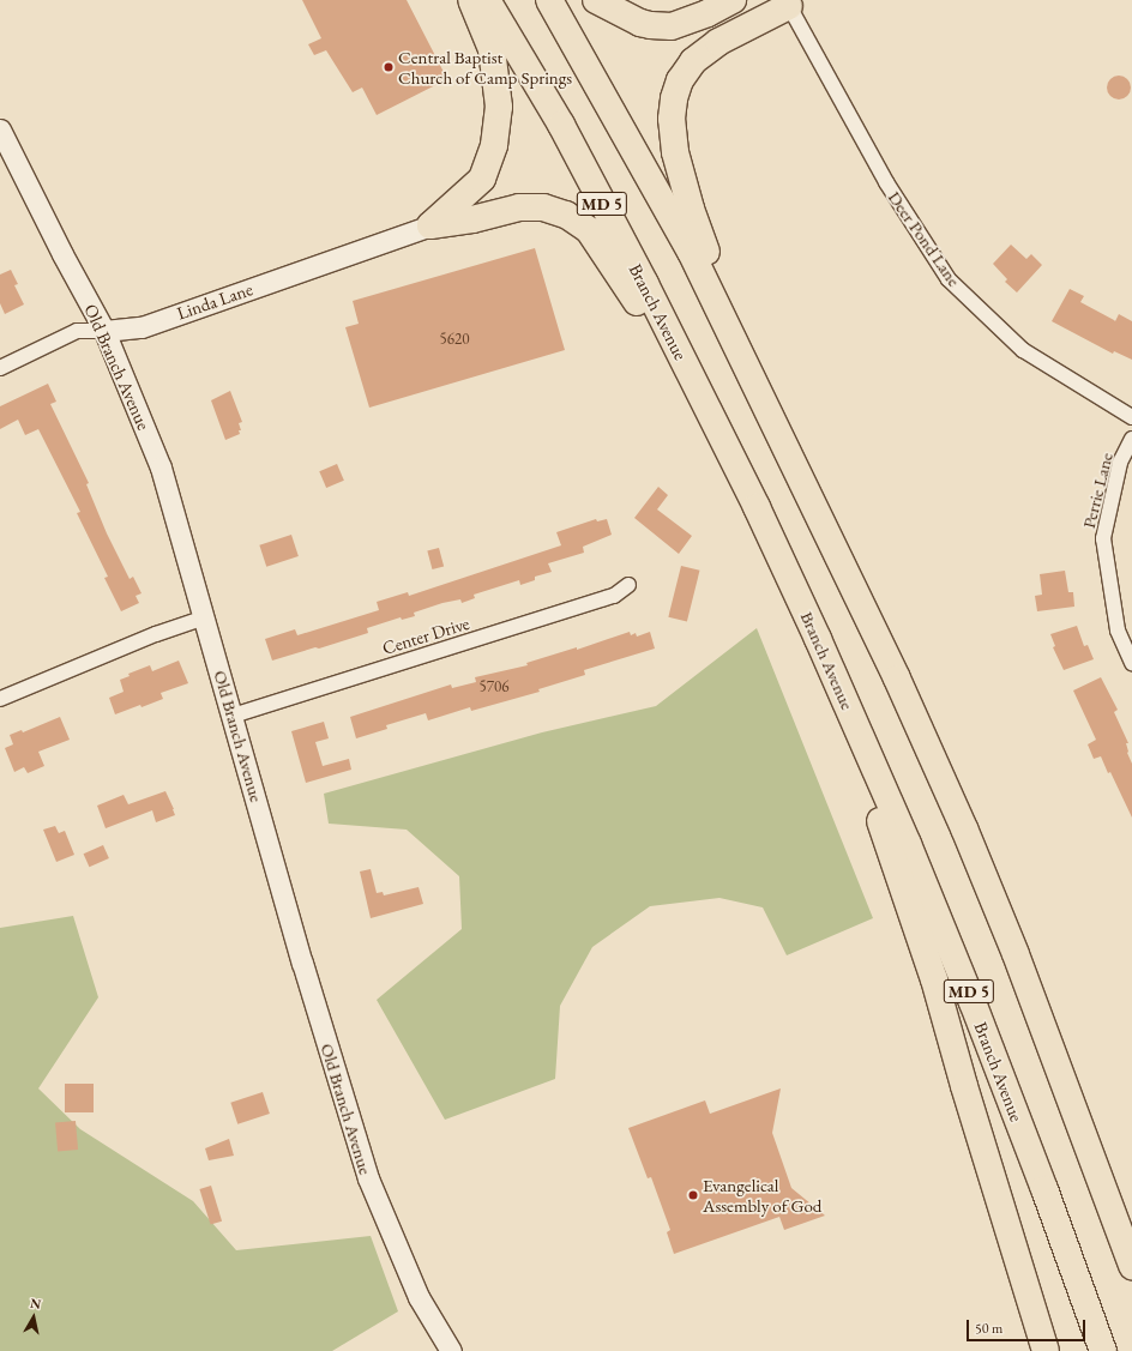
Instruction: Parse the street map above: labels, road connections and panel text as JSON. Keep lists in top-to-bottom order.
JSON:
{
  "streets": {
    "highway": ["MD 5", "Branch Avenue"],
    "street": [
      "Deer Pond Lane",
      "Linda Lane",
      "Old Branch Avenue",
      "Perrie Lane",
      "Center Drive"
    ]
  },
  "crossings": [
    ["Linda Lane", "Old Branch Avenue"],
    ["Old Branch Avenue", "Center Drive"]
  ],
  "places": ["Central Baptist Church of Camp Springs", "Evangelical Assembly of God"],
  "house_numbers": ["5620", "5706"],
  "scale_bar": "50 m",
  "north": "top"
}
